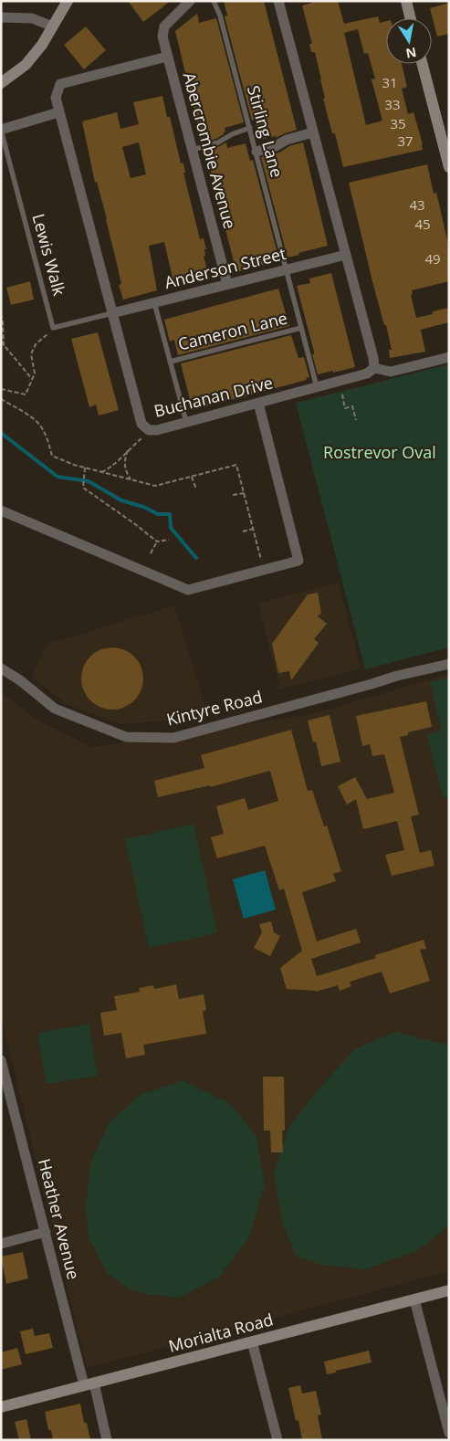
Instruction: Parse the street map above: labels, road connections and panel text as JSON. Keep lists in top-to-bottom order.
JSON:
{
  "streets": {
    "main road": ["Morialta Road"],
    "street": [
      "Abercrombie Avenue",
      "Anderson Street",
      "Buchanan Drive",
      "Kintyre Road",
      "Heather Avenue"
    ],
    "lane": ["Stirling Lane", "Lewis Walk", "Cameron Lane"]
  },
  "crossings": [
    ["Stirling Lane", "Anderson Street"],
    ["Stirling Lane", "Cameron Lane"],
    ["Stirling Lane", "Buchanan Drive"],
    ["Abercrombie Avenue", "Anderson Street"],
    ["Abercrombie Avenue", "Buchanan Drive"],
    ["Anderson Street", "Buchanan Drive"],
    ["Heather Avenue", "Morialta Road"]
  ],
  "parks": ["Rostrevor Oval"],
  "house_numbers": [
    "31",
    "33",
    "35",
    "37",
    "43",
    "45",
    "49"
  ],
  "north": "bottom"
}
